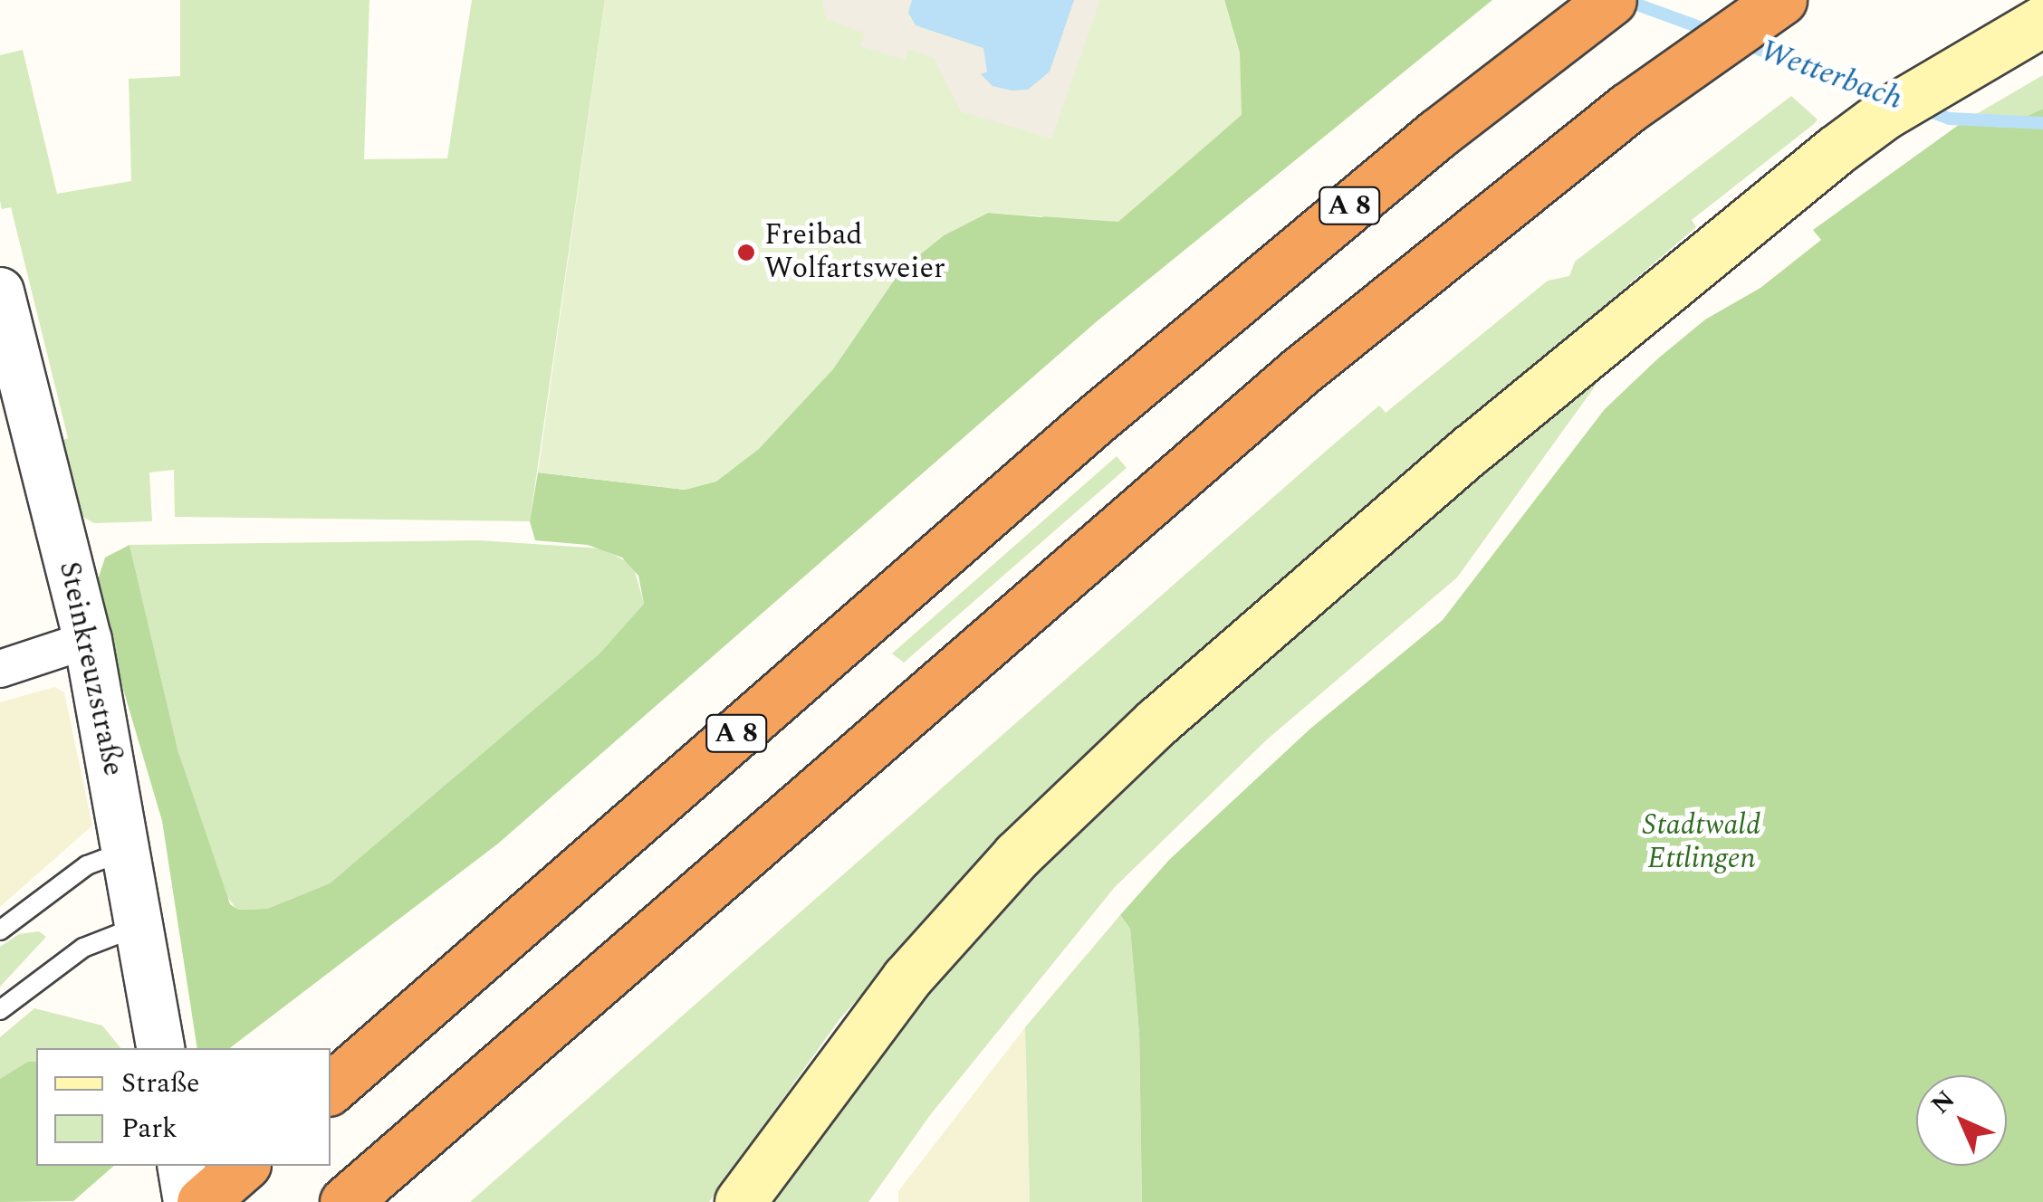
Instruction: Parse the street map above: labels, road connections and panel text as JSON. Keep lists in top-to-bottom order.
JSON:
{
  "streets": {
    "highway": ["A 8"],
    "street": ["Steinkreuzstraße"]
  },
  "water": ["Wetterbach"],
  "parks": ["Stadtwald Ettlingen"],
  "places": ["Freibad Wolfartsweier"],
  "legend": ["Straße", "Park"],
  "north": "top left"
}
